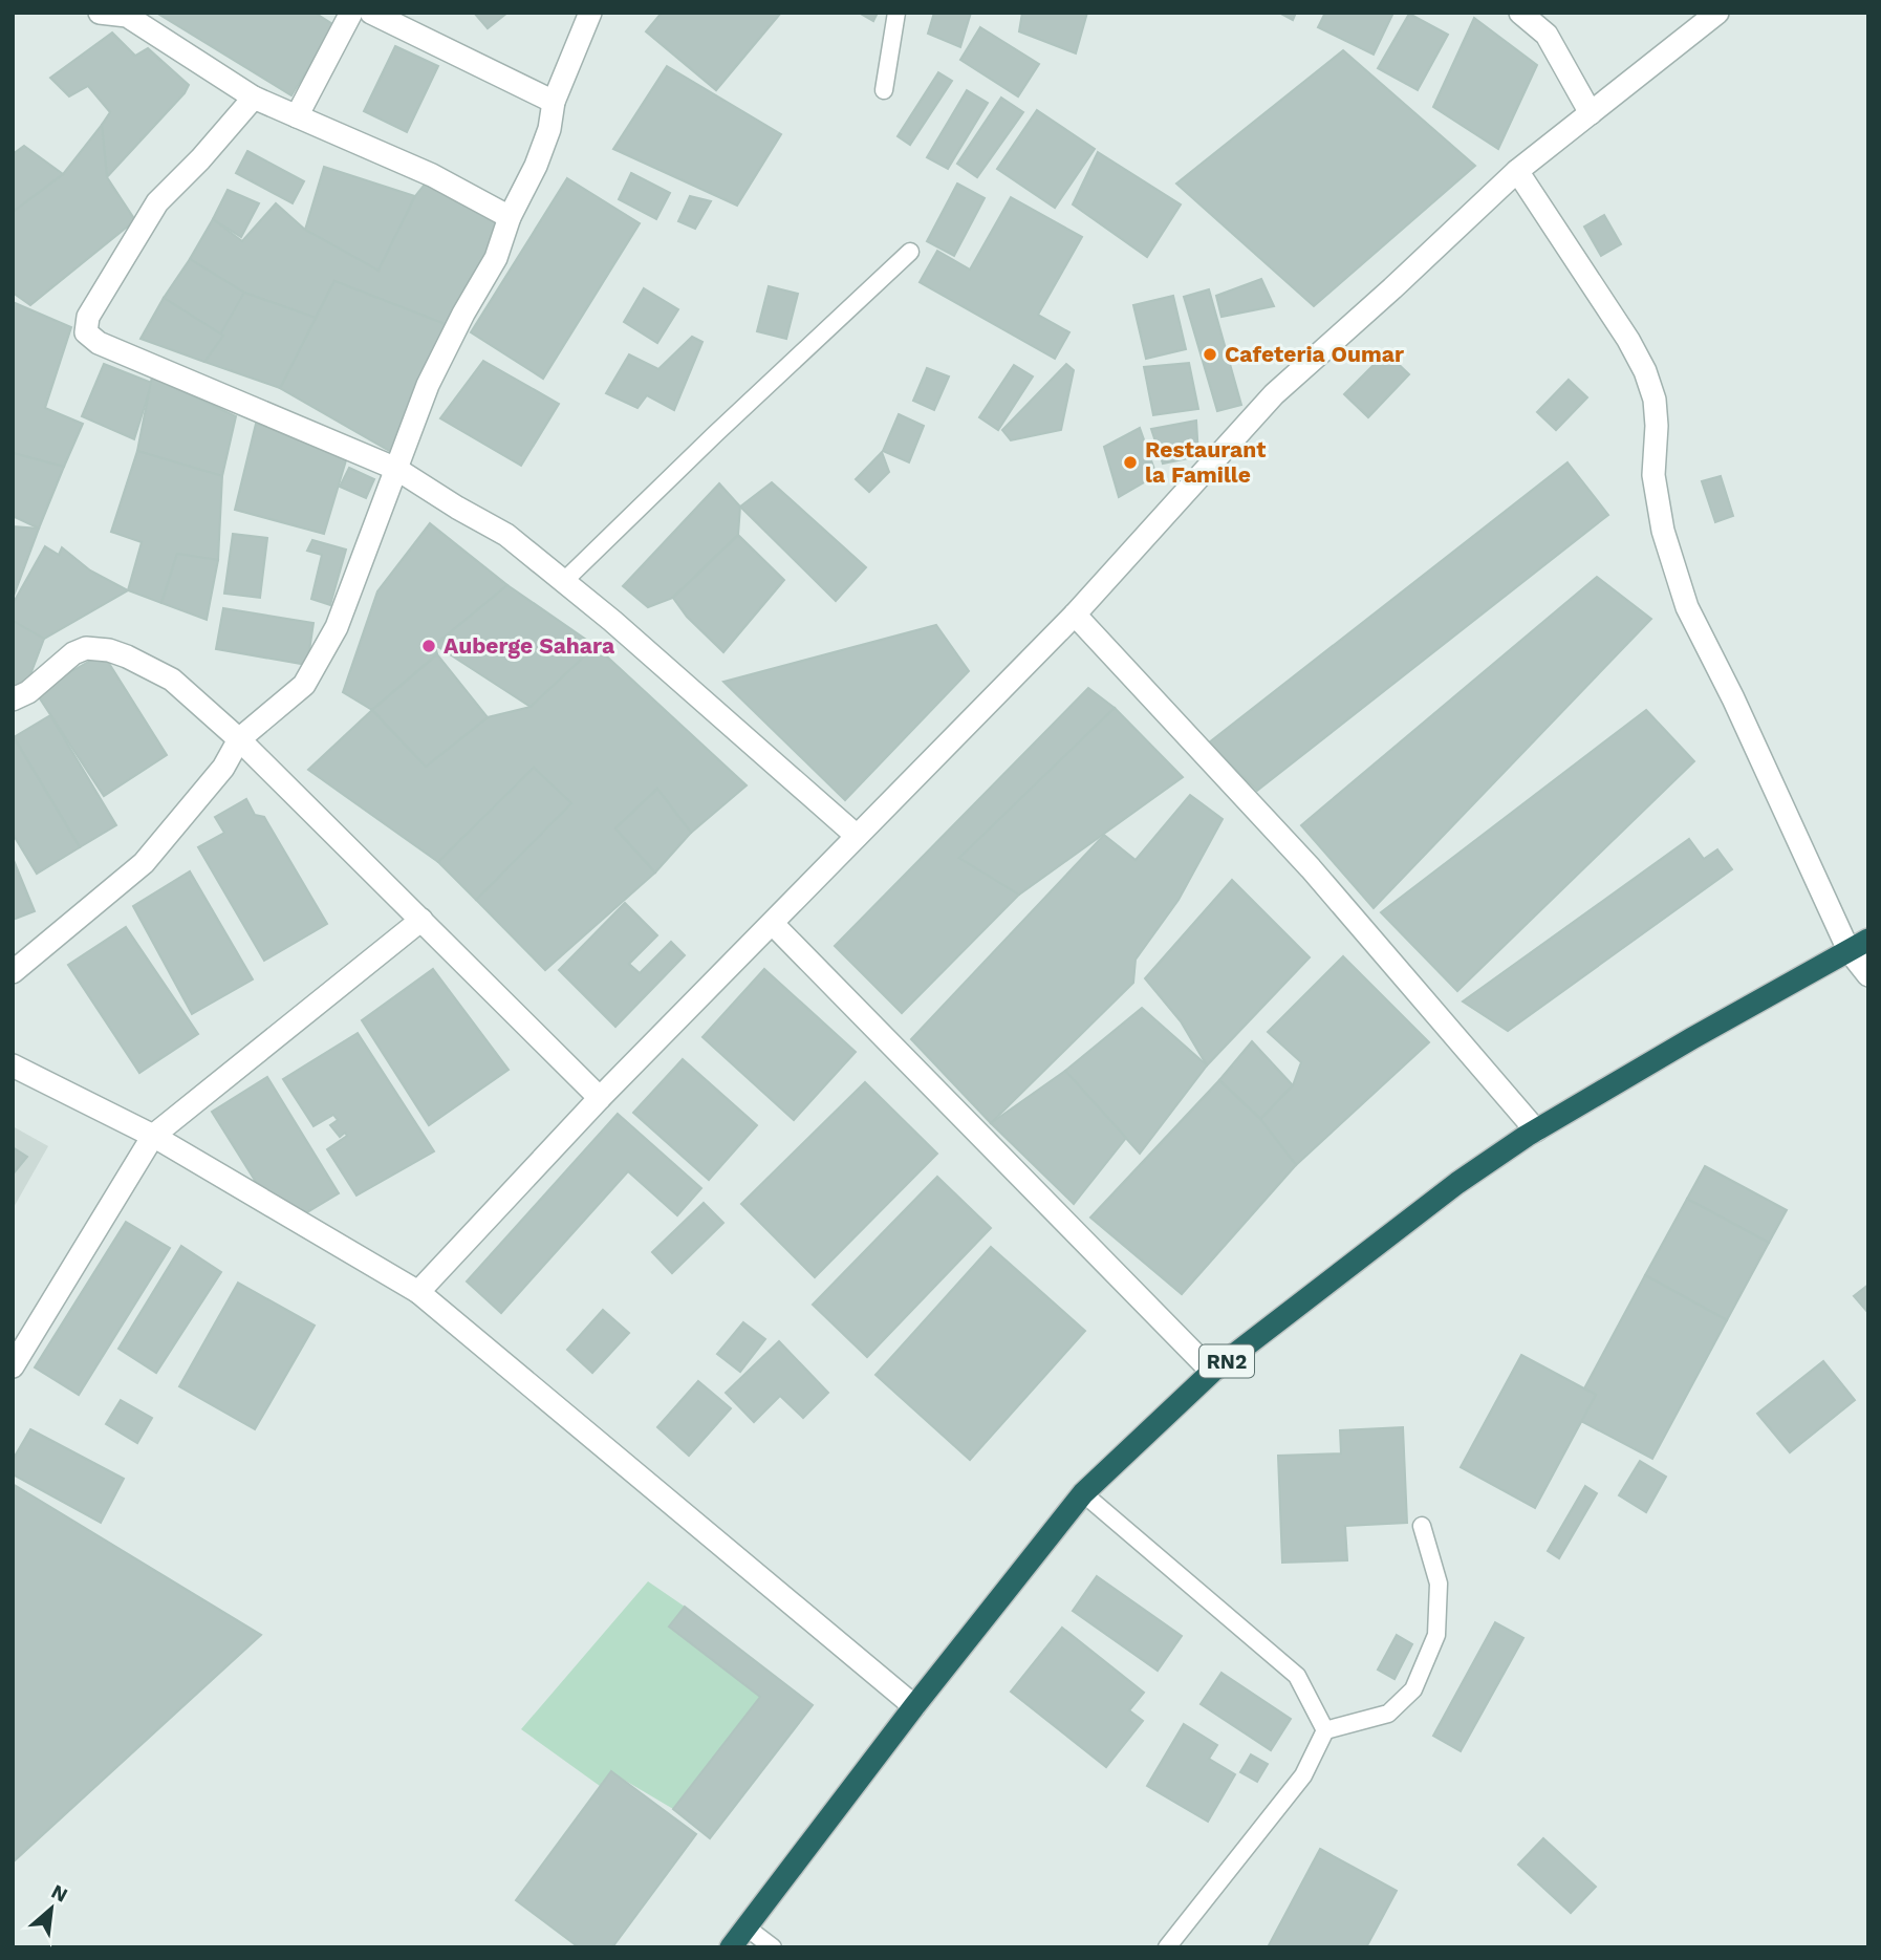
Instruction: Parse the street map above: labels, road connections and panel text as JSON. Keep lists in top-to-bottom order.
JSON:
{
  "streets": {
    "highway": ["RN2"]
  },
  "places": ["Cafeteria Oumar", "Restaurant la Famille", "Auberge Sahara"],
  "north": "top right"
}
